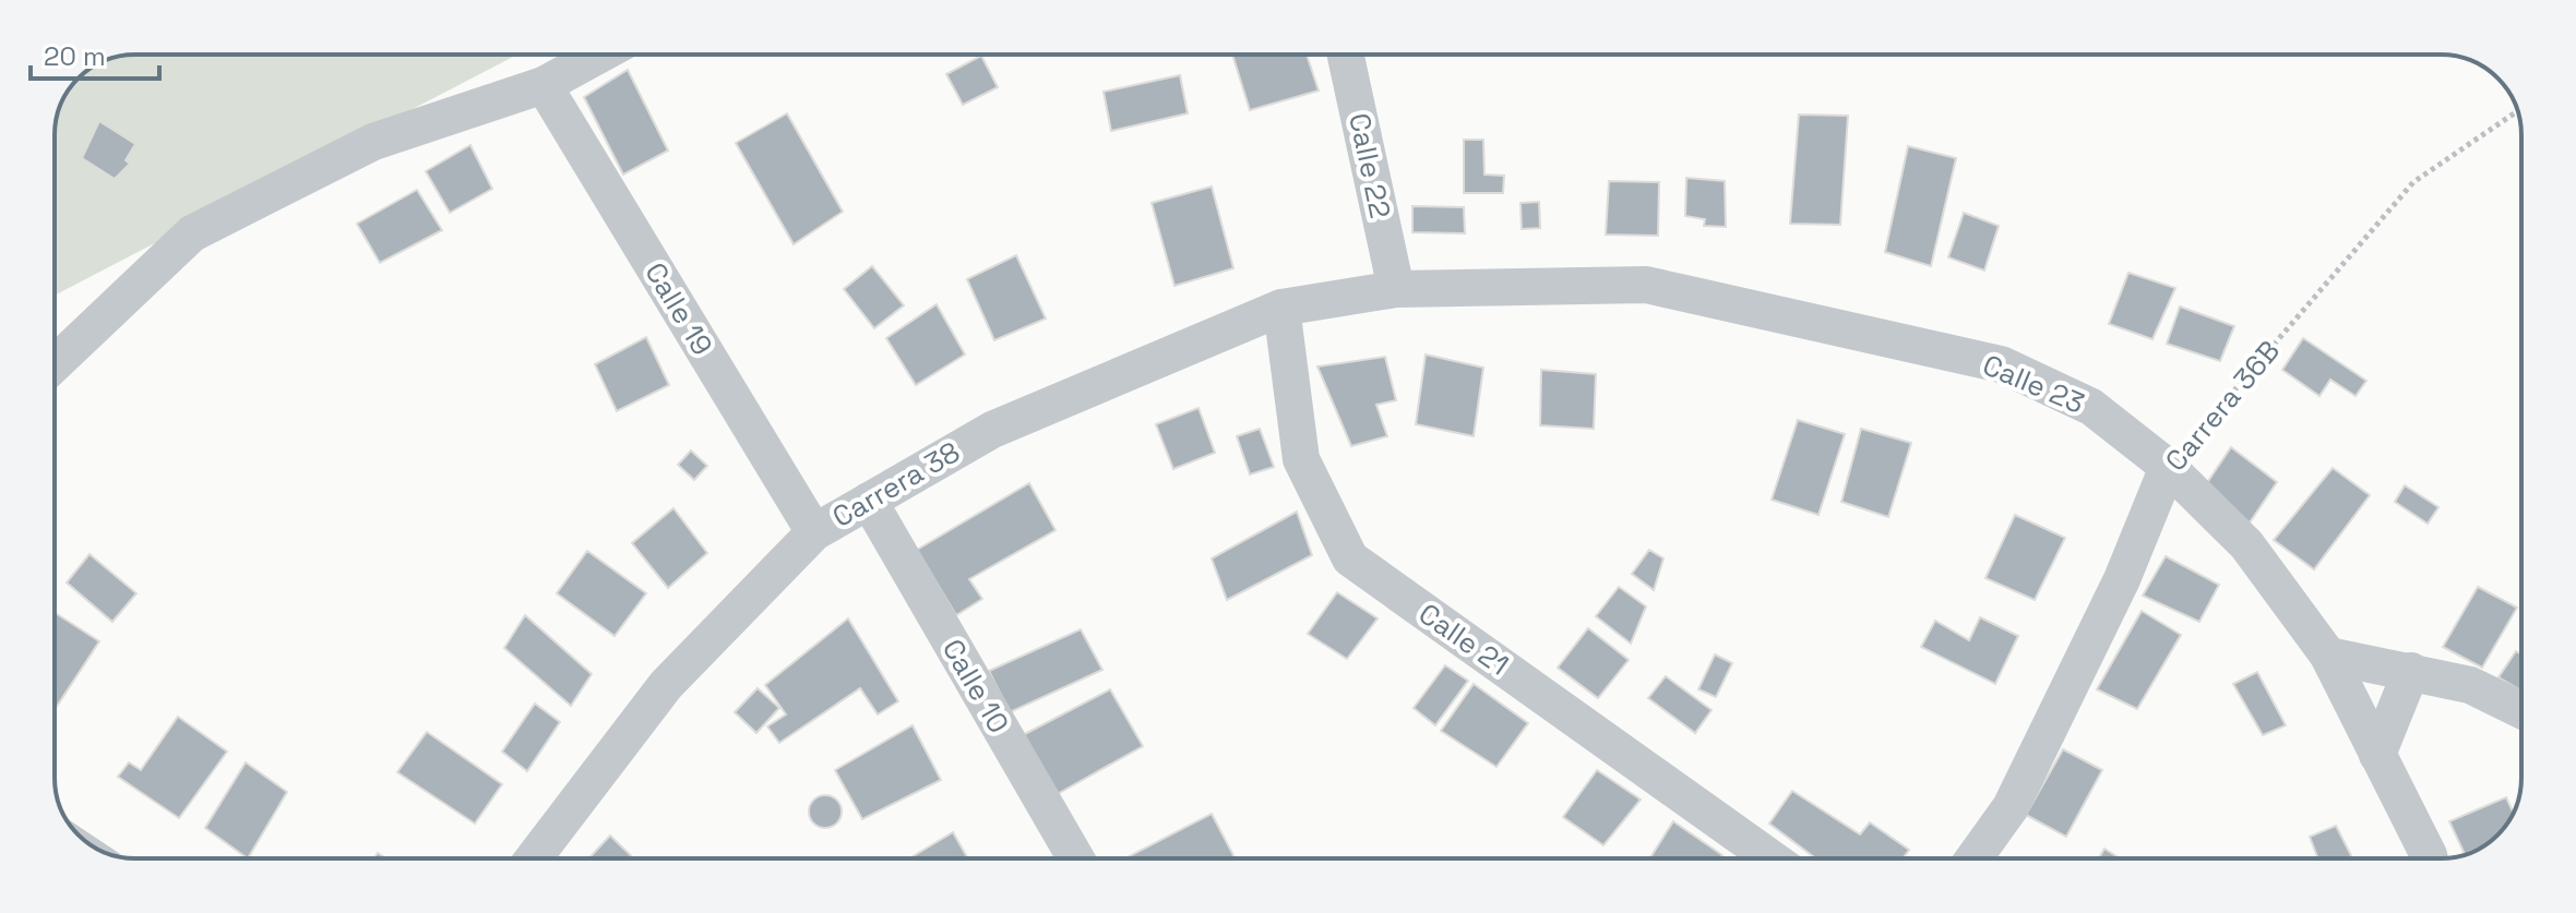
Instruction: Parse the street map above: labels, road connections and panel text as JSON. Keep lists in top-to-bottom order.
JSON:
{
  "streets": {
    "street": [
      "Calle 22",
      "Calle 19",
      "Calle 23",
      "Carrera 36B",
      "Carrera 38",
      "Calle 21",
      "Calle 10"
    ]
  },
  "crossings": [
    ["Calle 22", "Calle 23"],
    ["Calle 22", "Carrera 38"],
    ["Calle 19", "Carrera 38"],
    ["Calle 23", "Carrera 36B"],
    ["Calle 23", "Carrera 38"],
    ["Carrera 38", "Calle 21"],
    ["Carrera 38", "Calle 10"]
  ],
  "scale_bar": "20 m"
}
